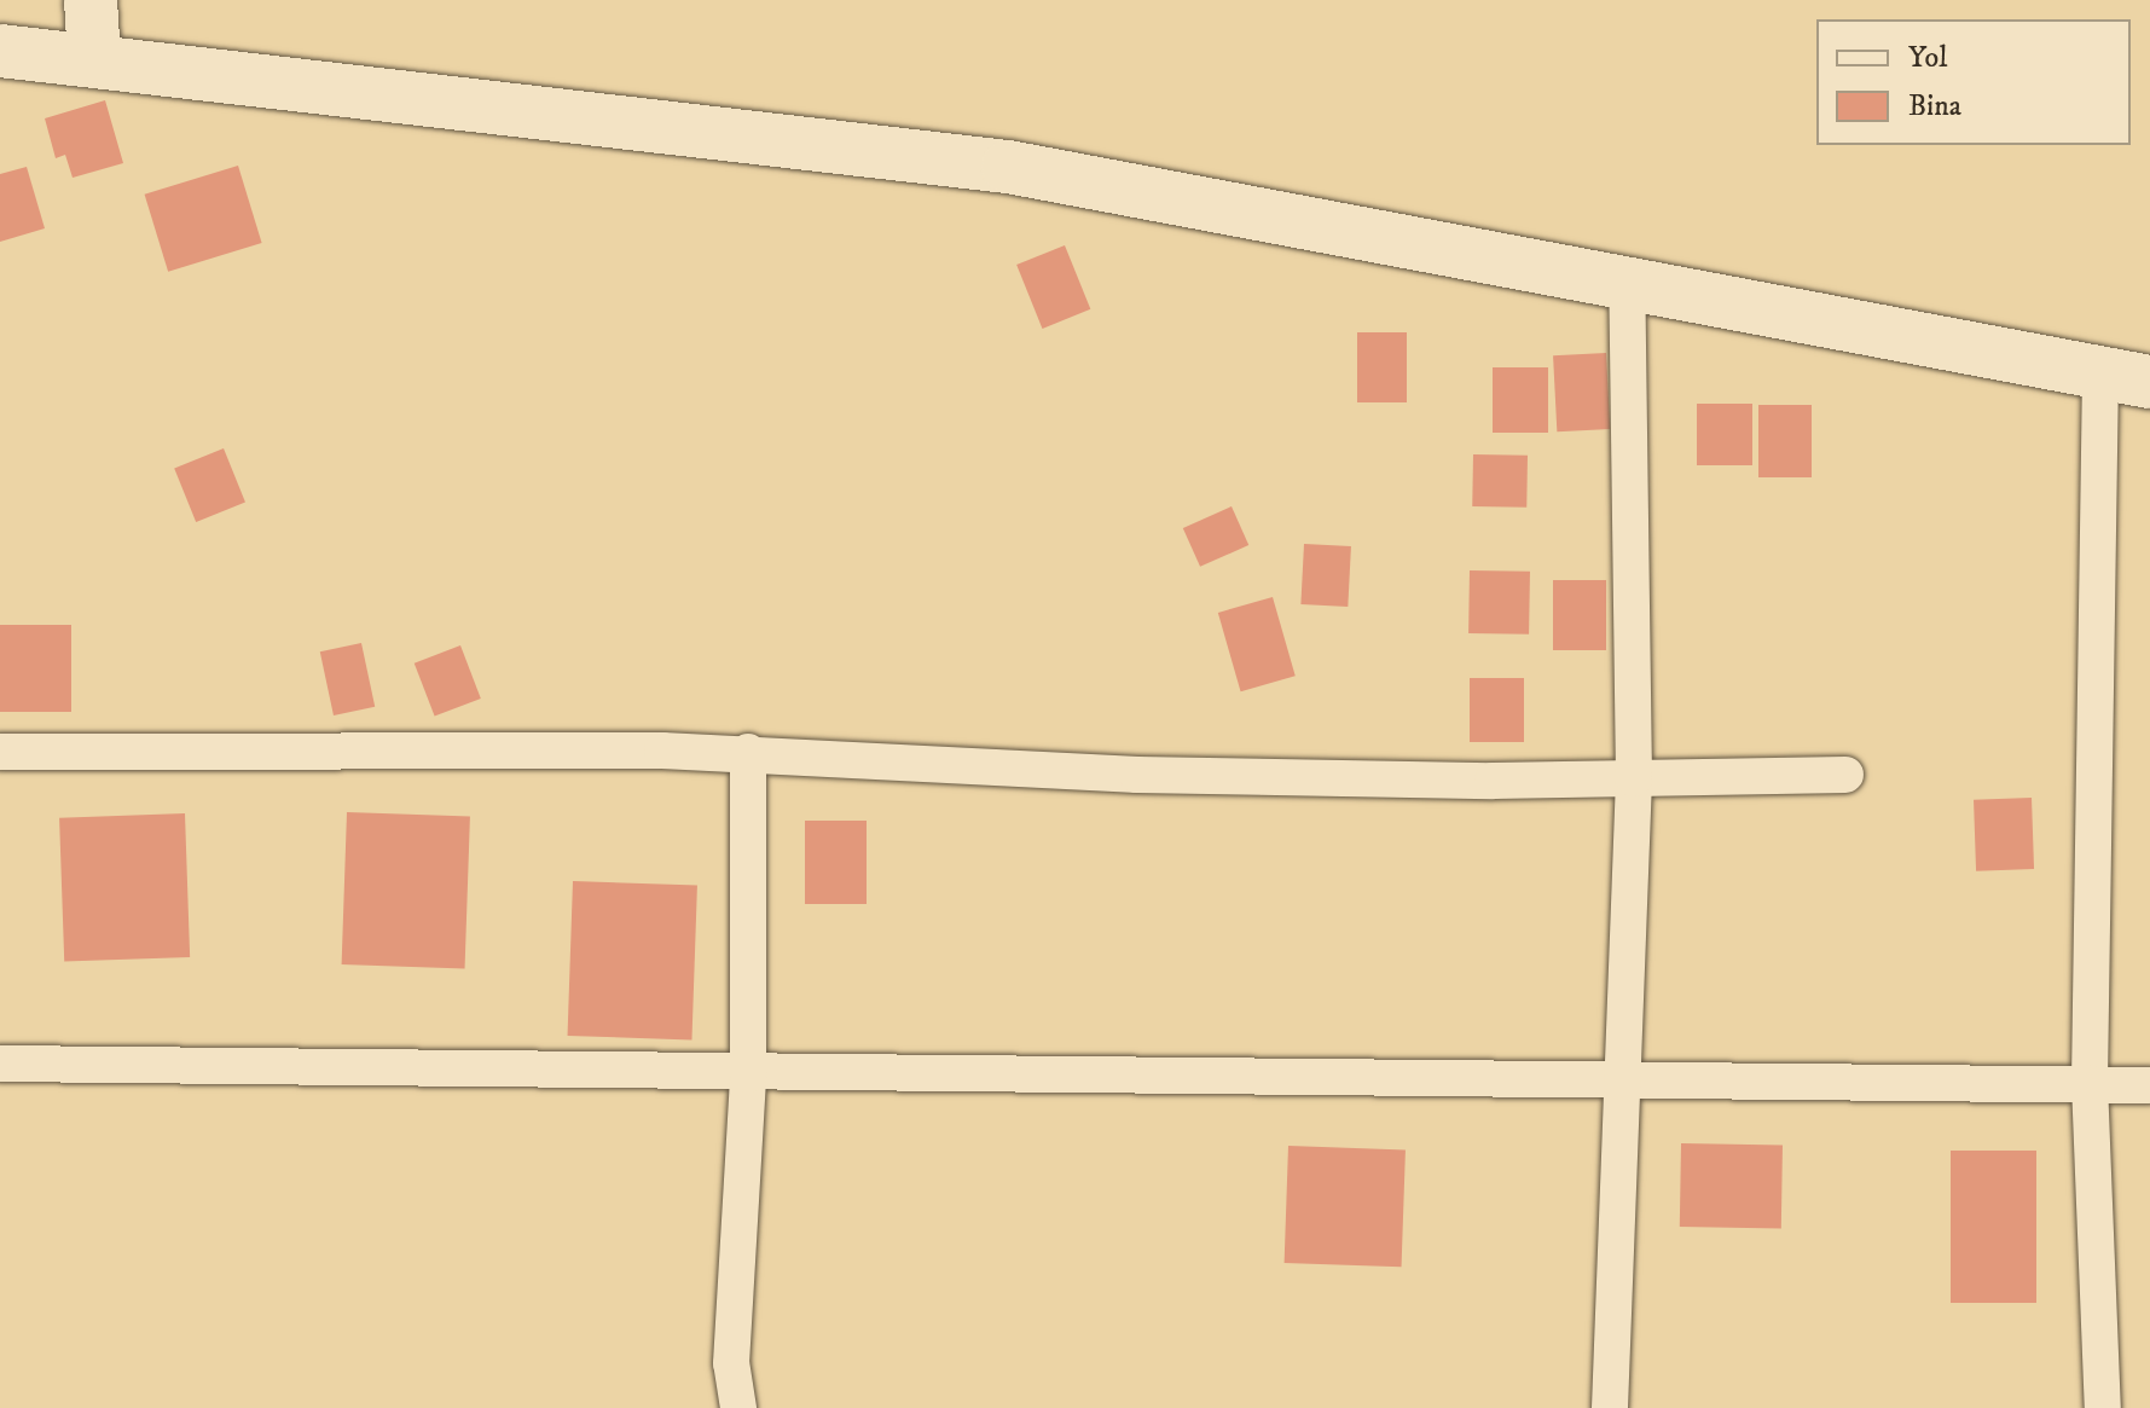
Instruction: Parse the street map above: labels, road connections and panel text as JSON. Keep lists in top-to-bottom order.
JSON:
{
  "legend": ["Yol", "Bina"]
}
